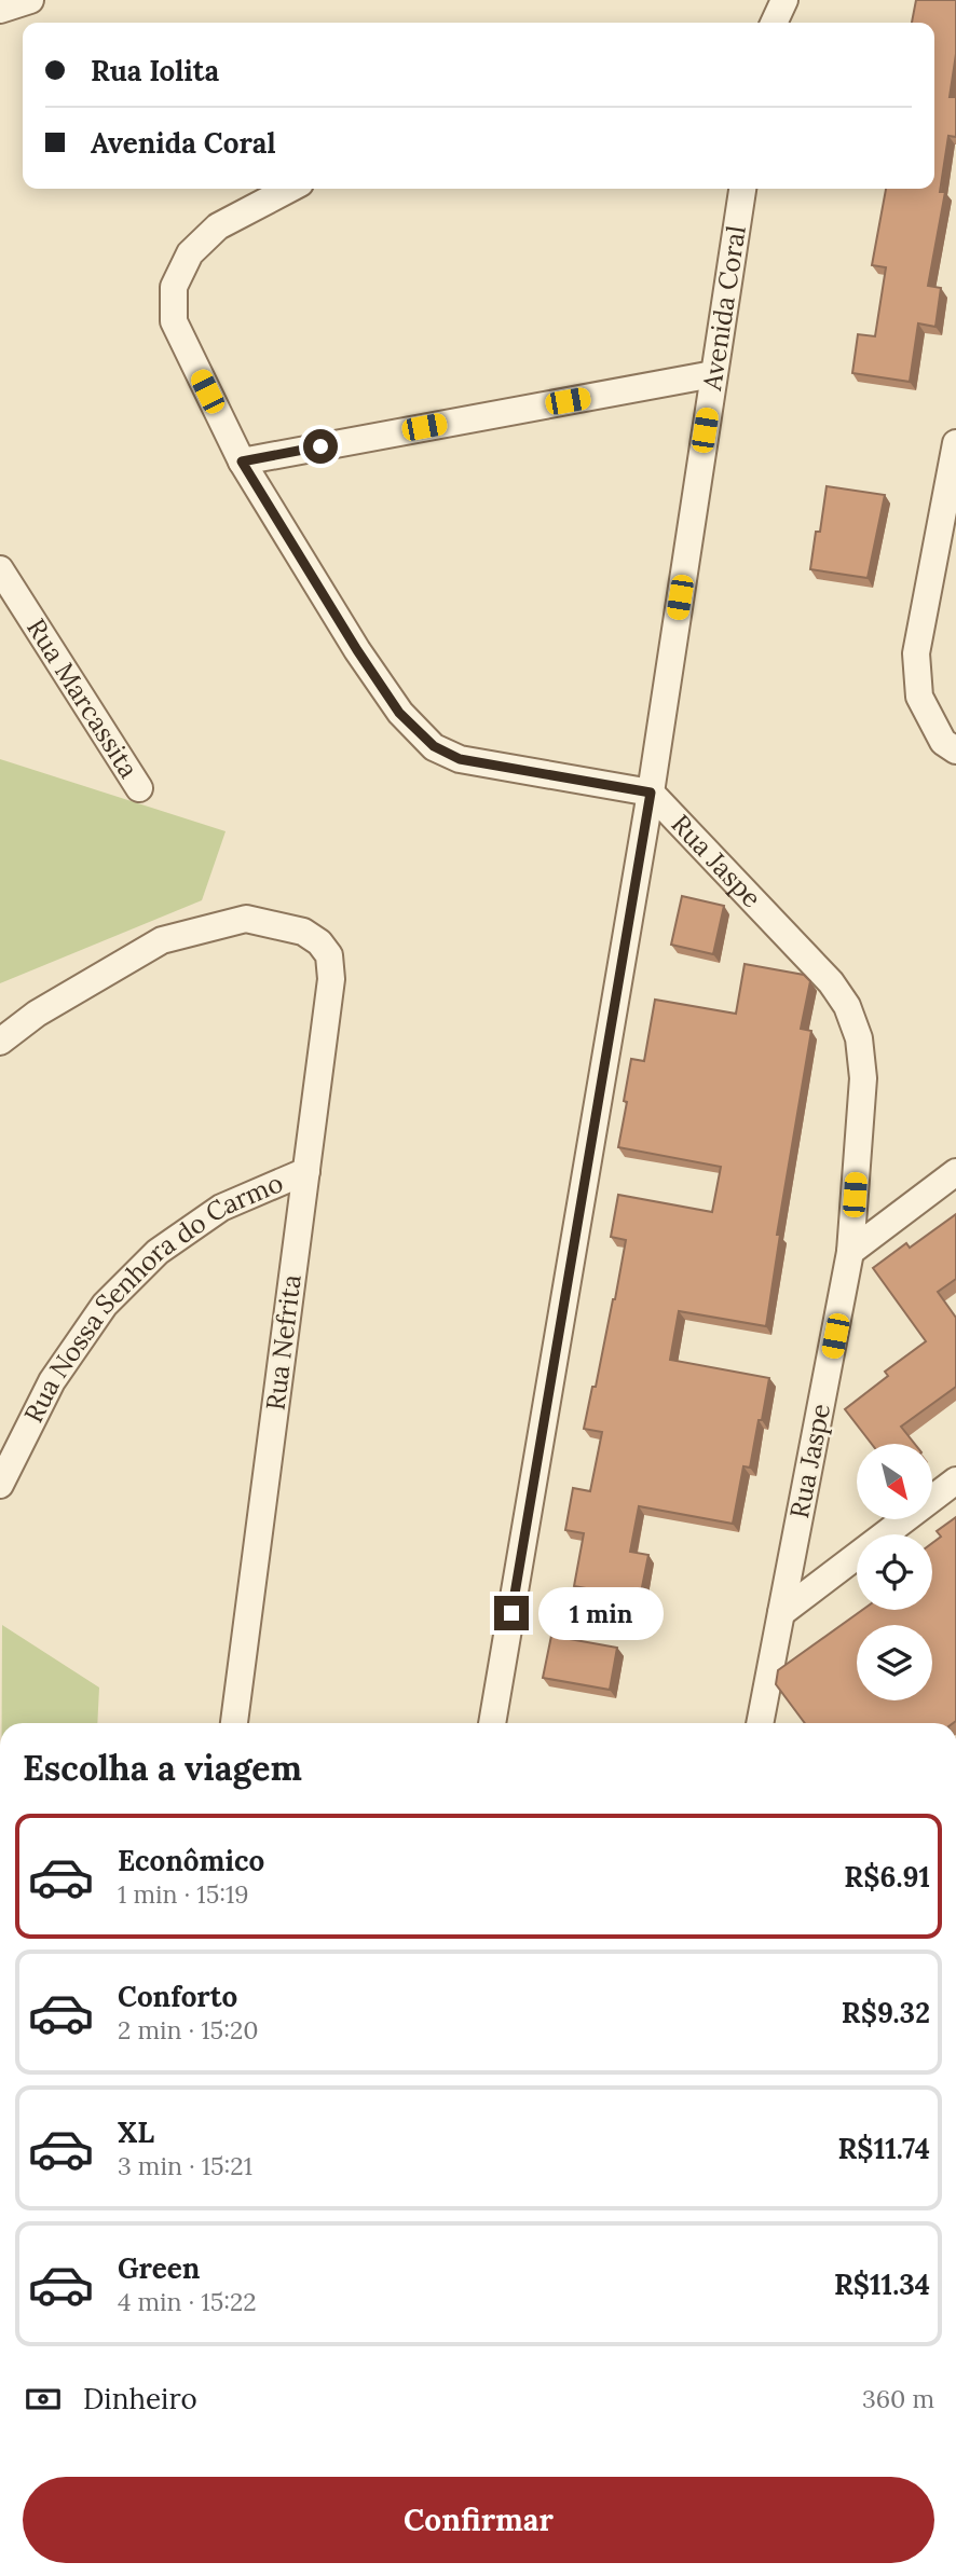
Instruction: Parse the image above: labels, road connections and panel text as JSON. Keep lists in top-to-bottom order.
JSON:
{
  "streets": {
    "street": [
      "Avenida Coral",
      "Rua Marcassita",
      "Rua Jaspe",
      "Rua Nossa Senhora do Carmo",
      "Rua Nefrita"
    ]
  },
  "crossings": [
    ["Avenida Coral", "Rua Jaspe"],
    ["Rua Nossa Senhora do Carmo", "Rua Nefrita"]
  ],
  "north": "bottom right",
  "page": {
    "banner": ["Rua Iolita", "Avenida Coral"],
    "bubble": "1 min",
    "heading": "Escolha a viagem",
    "list": [
      {
        "name": "Econômico",
        "note": "1 min · 15:19",
        "value": "R$6.91"
      },
      {
        "name": "Conforto",
        "note": "2 min · 15:20",
        "value": "R$9.32"
      },
      {
        "name": "XL",
        "note": "3 min · 15:21",
        "value": "R$11.74"
      },
      {
        "name": "Green",
        "note": "4 min · 15:22",
        "value": "R$11.34"
      }
    ],
    "pay": ["Dinheiro", "360 m"],
    "buttons": "Confirmar"
  }
}
